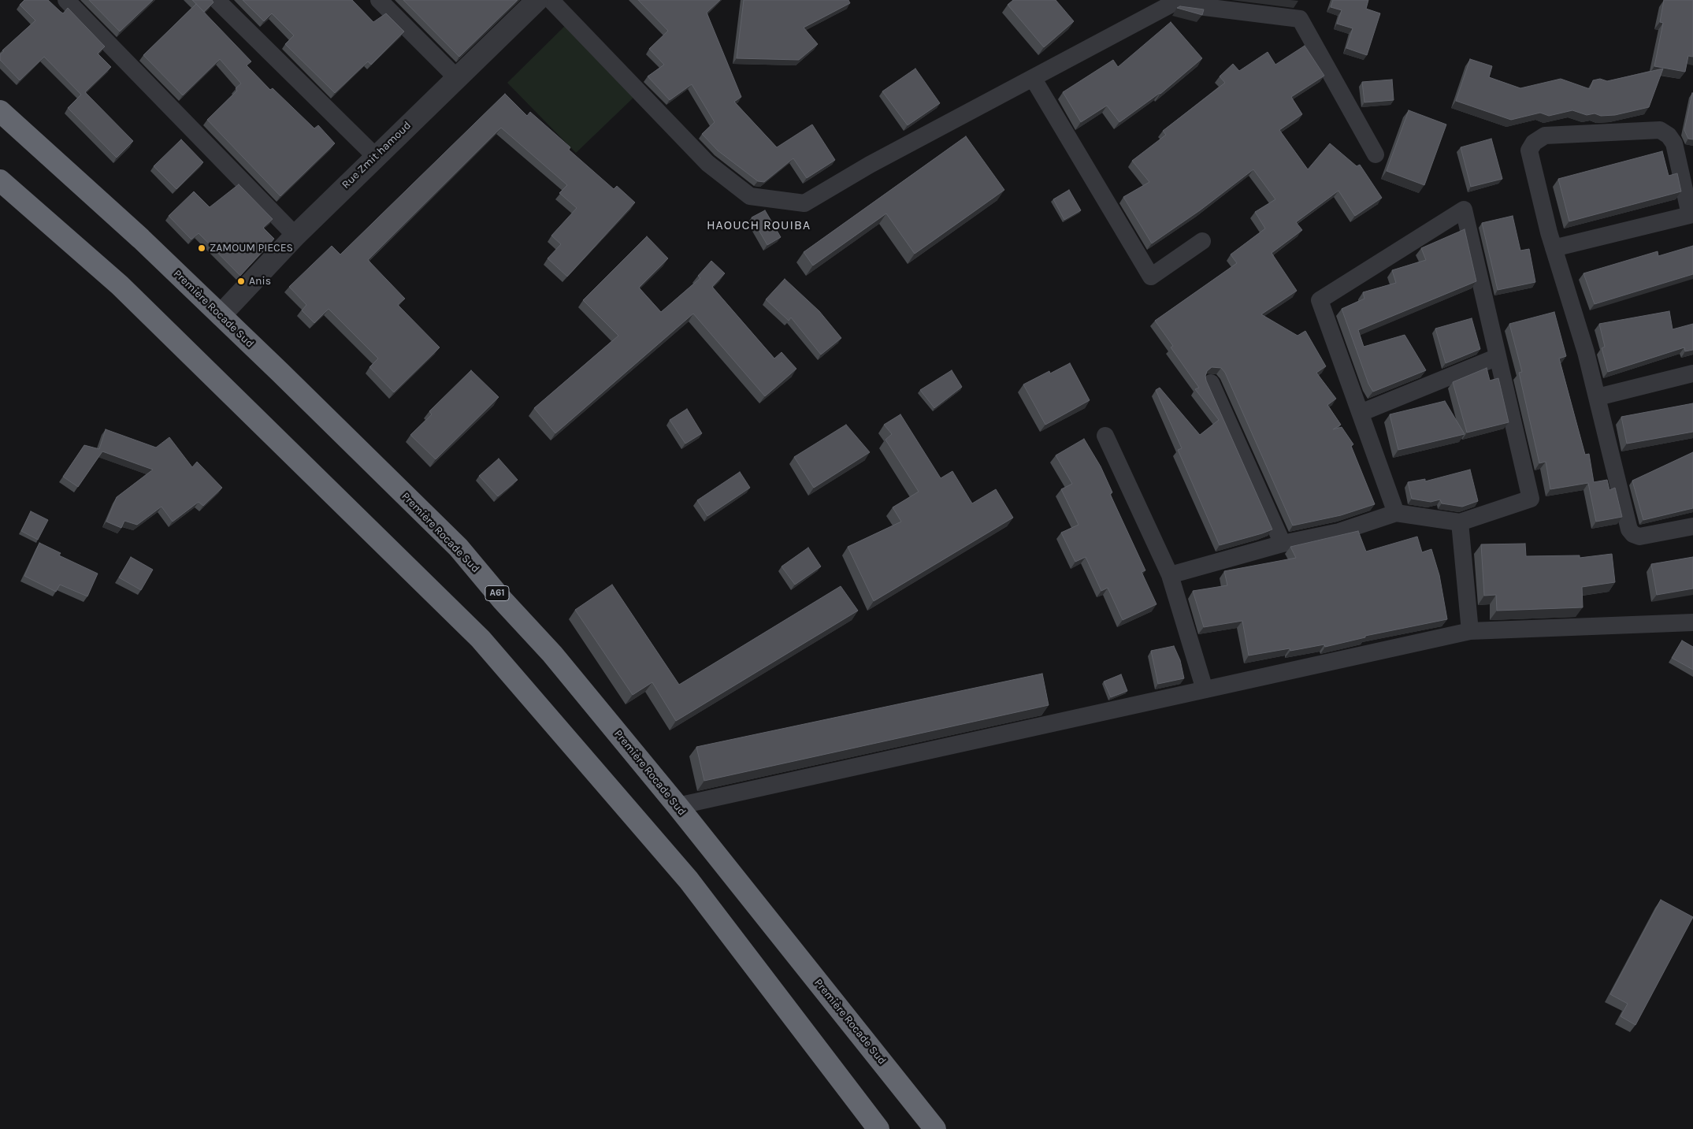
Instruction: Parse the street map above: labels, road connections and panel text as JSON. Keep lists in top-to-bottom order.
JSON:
{
  "streets": {
    "highway": ["Première Rocade Sud", "A61"],
    "street": ["Rue Zmit hamoud"]
  },
  "crossings": [
    ["Rue Zmit hamoud", "Première Rocade Sud"]
  ],
  "districts": ["HAOUCH ROUIBA"],
  "places": ["ZAMOUM PIECES", "Anis"]
}
